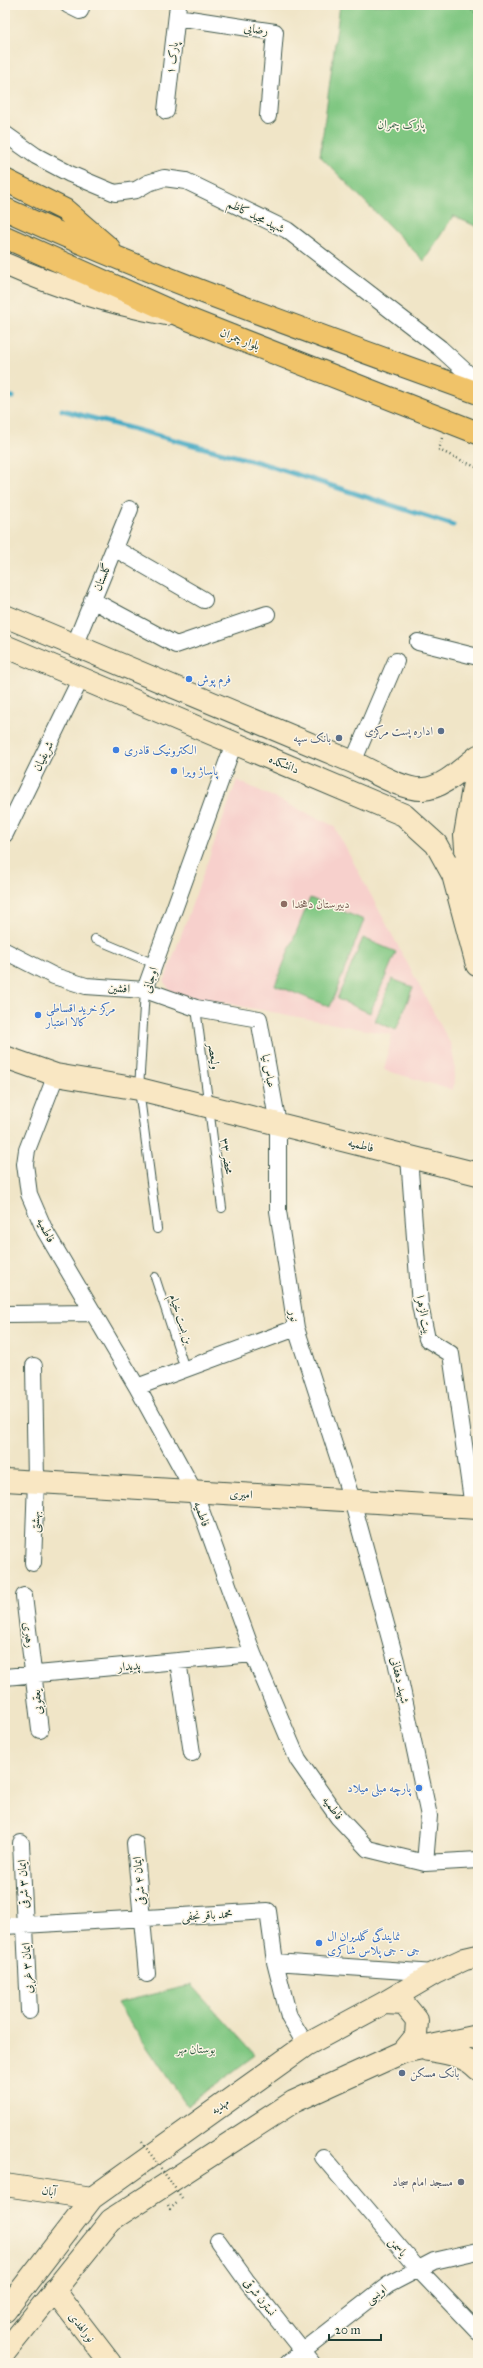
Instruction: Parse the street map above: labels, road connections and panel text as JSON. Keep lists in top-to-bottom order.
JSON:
{
  "streets": {
    "main road": [
      "بلوار چمران",
      "دانشکده",
      "فاطمیه",
      "امیری",
      "مهدیه",
      "آبان",
      "نورالهدی"
    ],
    "street": [
      "رضایی",
      "پارک ۱",
      "شهید مجید کاظم",
      "گلستان",
      "شریفیان",
      "اوجانی",
      "افشین",
      "عباس نیا",
      "بیت الزهرا",
      "نور",
      "بهشتی",
      "رهبری",
      "پدیدار",
      "شهید دهقانی",
      "یعقوبی",
      "ایمان ۴ شرقی",
      "ایمان ۳ شرقی",
      "محمد باقر نجفی",
      "ایمان ۳ غربی",
      "یاسمن",
      "اویسی",
      "نسترن شرقی"
    ],
    "lane": ["ولیعصر", "محضر ۳۳", "بن بست خیام"]
  },
  "crossings": [
    ["رضایی", "پارک ۱"],
    ["شریفیان", "دانشکده"],
    ["دانشکده", "اوجانی"],
    ["اوجانی", "افشین"],
    ["اوجانی", "فاطمیه"],
    ["افشین", "ولیعصر"],
    ["افشین", "عباس نیا"],
    ["ولیعصر", "فاطمیه"],
    ["ولیعصر", "محضر ۳۳"],
    ["عباس نیا", "فاطمیه"],
    ["عباس نیا", "نور"],
    ["فاطمیه", "محضر ۳۳"],
    ["فاطمیه", "بیت الزهرا"],
    ["فاطمیه", "نور"],
    ["فاطمیه", "امیری"],
    ["فاطمیه", "پدیدار"],
    ["فاطمیه", "شهید دهقانی"],
    ["بیت الزهرا", "امیری"],
    ["نور", "امیری"],
    ["نور", "شهید دهقانی"],
    ["امیری", "بهشتی"],
    ["امیری", "شهید دهقانی"],
    ["رهبری", "پدیدار"],
    ["رهبری", "یعقوبی"],
    ["پدیدار", "یعقوبی"],
    ["ایمان ۴ شرقی", "محمد باقر نجفی"],
    ["ایمان ۳ شرقی", "محمد باقر نجفی"],
    ["ایمان ۳ شرقی", "ایمان ۳ غربی"],
    ["محمد باقر نجفی", "ایمان ۳ غربی"],
    ["محمد باقر نجفی", "مهدیه"],
    ["مهدیه", "آبان"],
    ["یاسمن", "اویسی"],
    ["اویسی", "نسترن شرقی"]
  ],
  "parks": ["پارک چمران", "بوستان مهر"],
  "places": [
    "فرم پوش",
    "اداره پست مرکزی",
    "بانک سپه",
    "الکترونیک قادری",
    "پاساژ ویرا",
    "دبیرستان دهخدا",
    "مرکز خرید اقساطی کالا اعتبار",
    "پارچه مبلی میلاد",
    "نمایندگی گلدیران ال جی - جی پلاس شاکری",
    "بانک مسکن",
    "مسجد امام سجاد"
  ],
  "scale_bar": "20 m"
}
